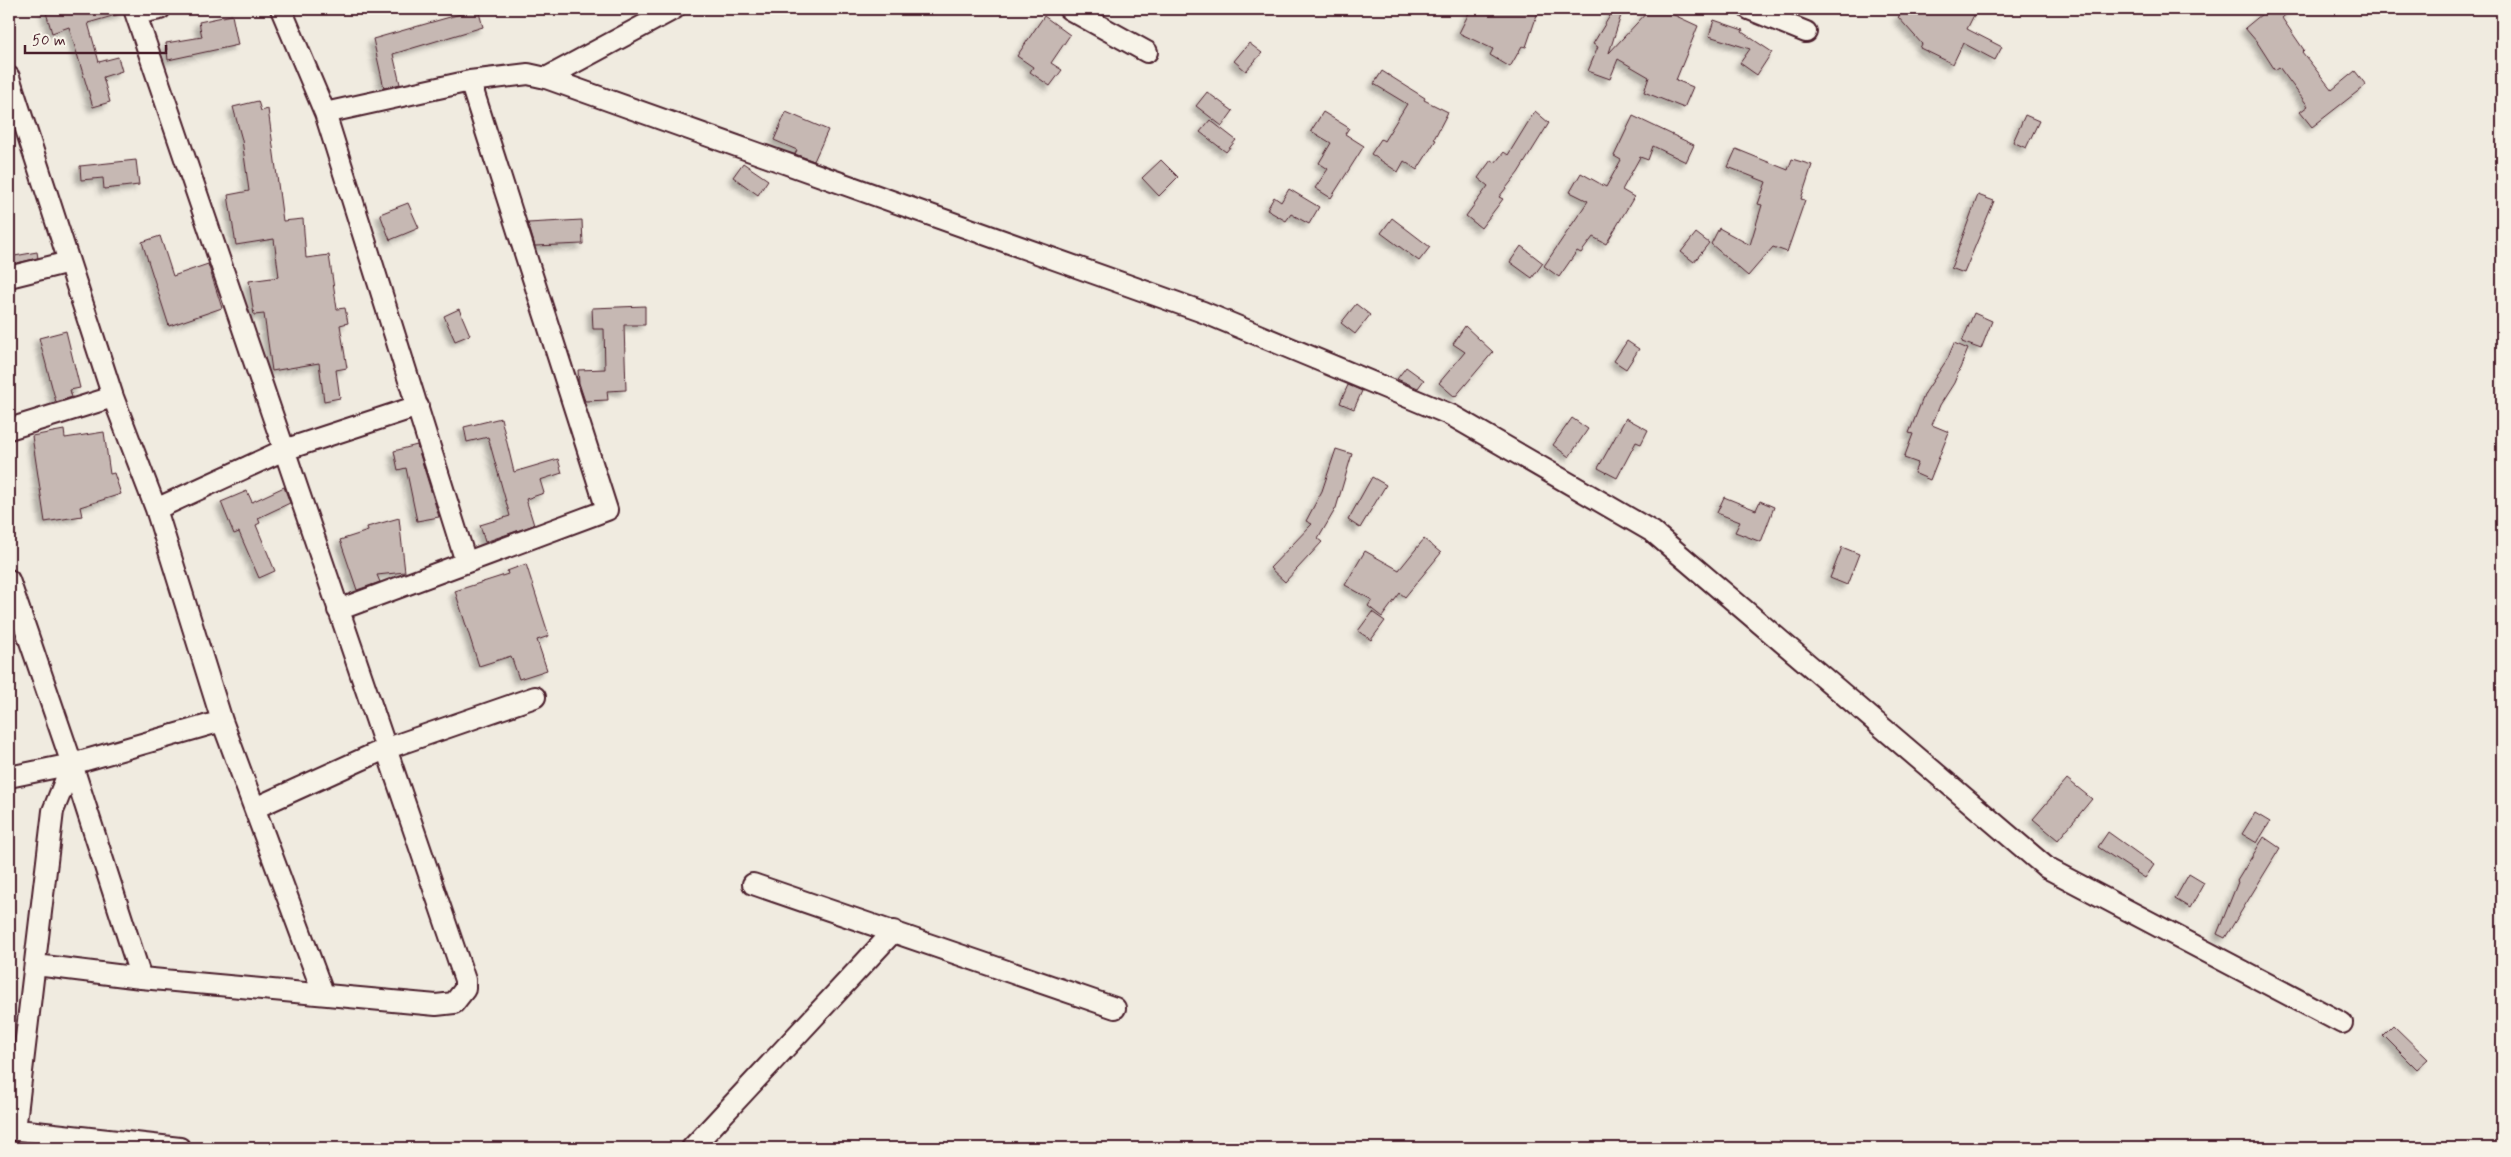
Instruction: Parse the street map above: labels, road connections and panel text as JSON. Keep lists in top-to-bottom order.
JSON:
{
  "scale_bar": "50 m"
}
